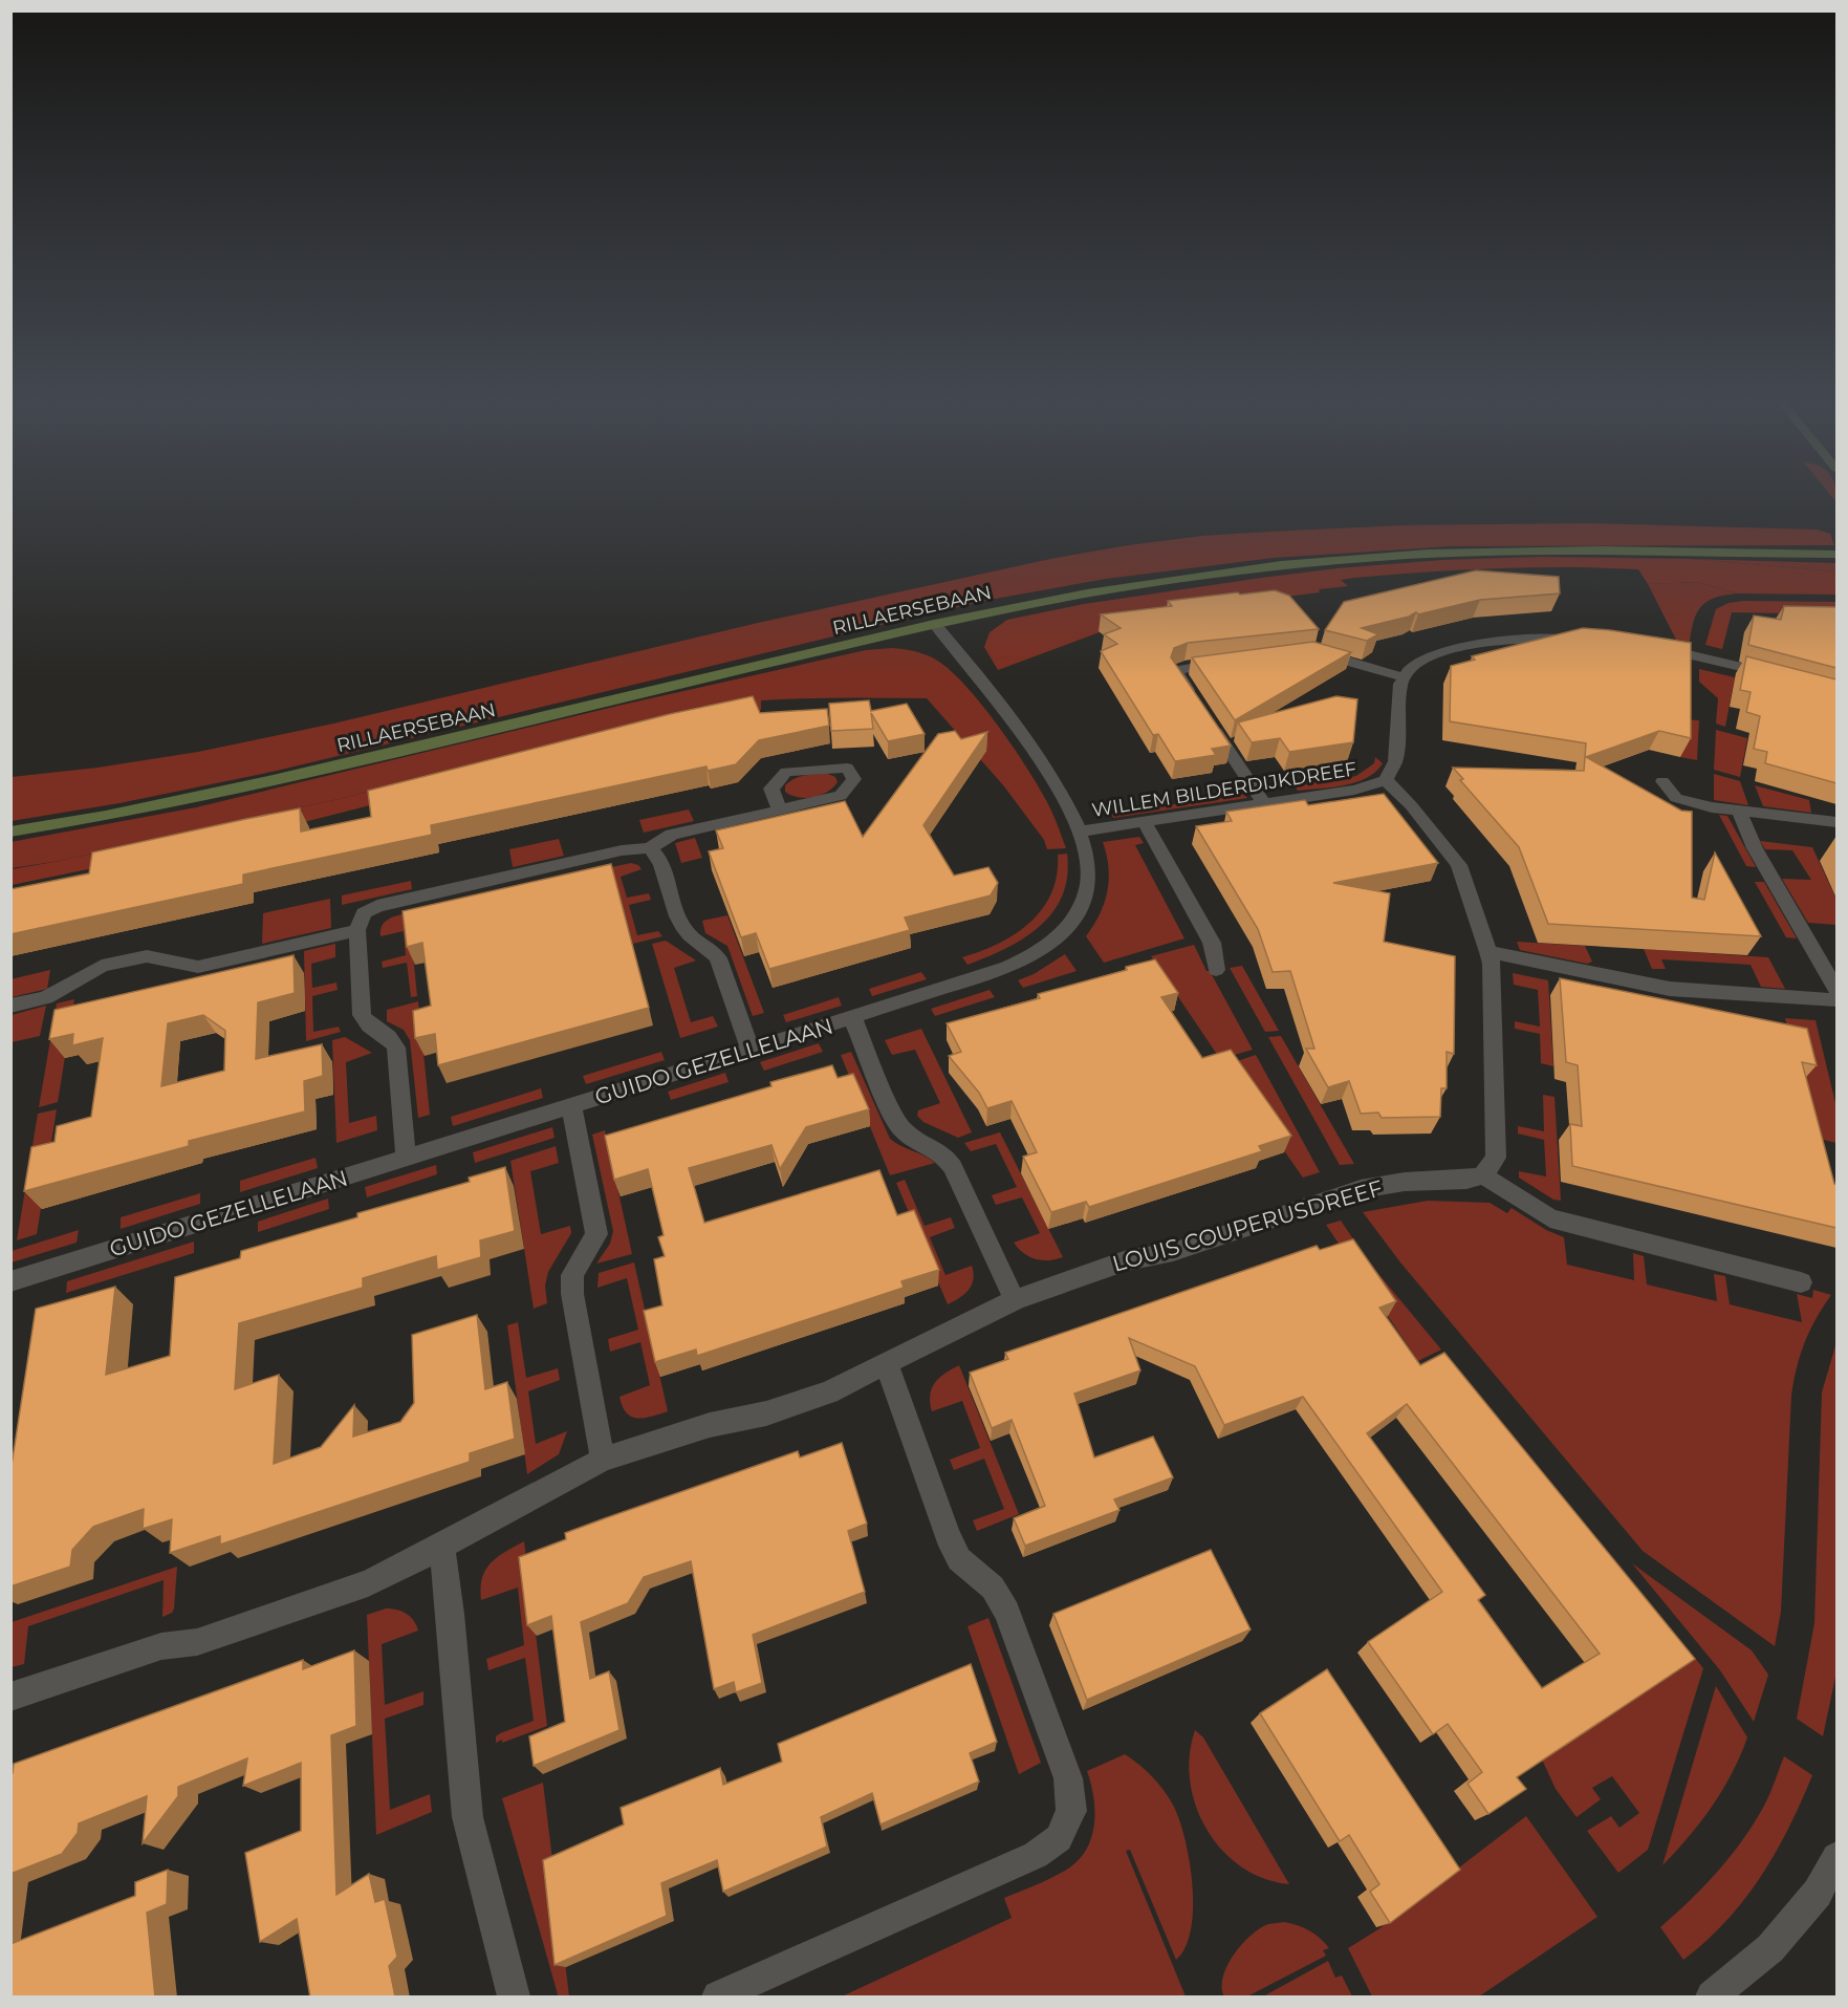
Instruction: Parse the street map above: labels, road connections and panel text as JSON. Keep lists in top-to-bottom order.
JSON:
{
  "streets": {
    "street": [
      "RILLAERSEBAAN",
      "WILLEM BILDERDIJKDREEF",
      "GUIDO GEZELLELAAN",
      "LOUIS COUPERUSDREEF"
    ]
  },
  "crossings": [
    ["RILLAERSEBAAN", "GUIDO GEZELLELAAN"],
    ["WILLEM BILDERDIJKDREEF", "GUIDO GEZELLELAAN"]
  ]
}
